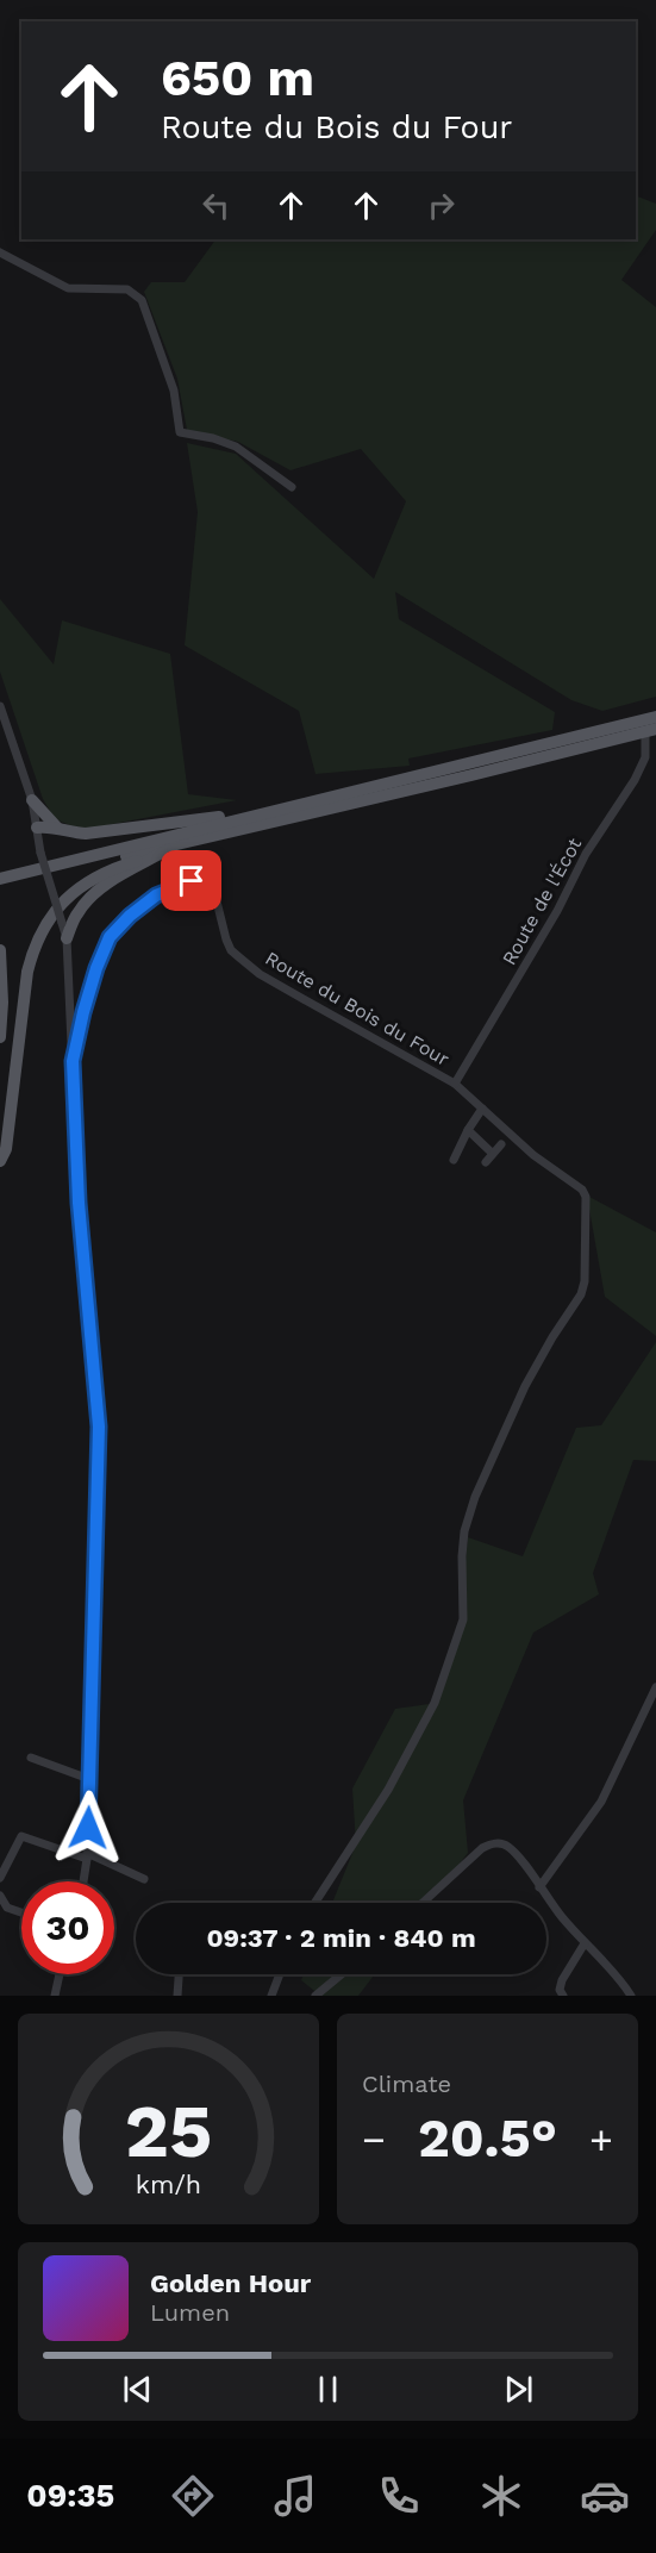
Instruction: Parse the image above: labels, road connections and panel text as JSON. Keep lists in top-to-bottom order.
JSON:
{
  "streets": {
    "street": ["Route de l'Écot", "Route du Bois du Four"]
  },
  "crossings": [
    ["Route de l'Écot", "Route du Bois du Four"]
  ],
  "page": {
    "turn": ["650 m", "Route du Bois du Four"],
    "limit": "30",
    "trip": "09:37 · 2 min · 840 m",
    "tile": "Climate",
    "heat": ["−", "20.5°", "+"],
    "song": ["Golden Hour", "Lumen"],
    "tabs": "09:35",
    "gauge": ["25", "km/h"]
  }
}
